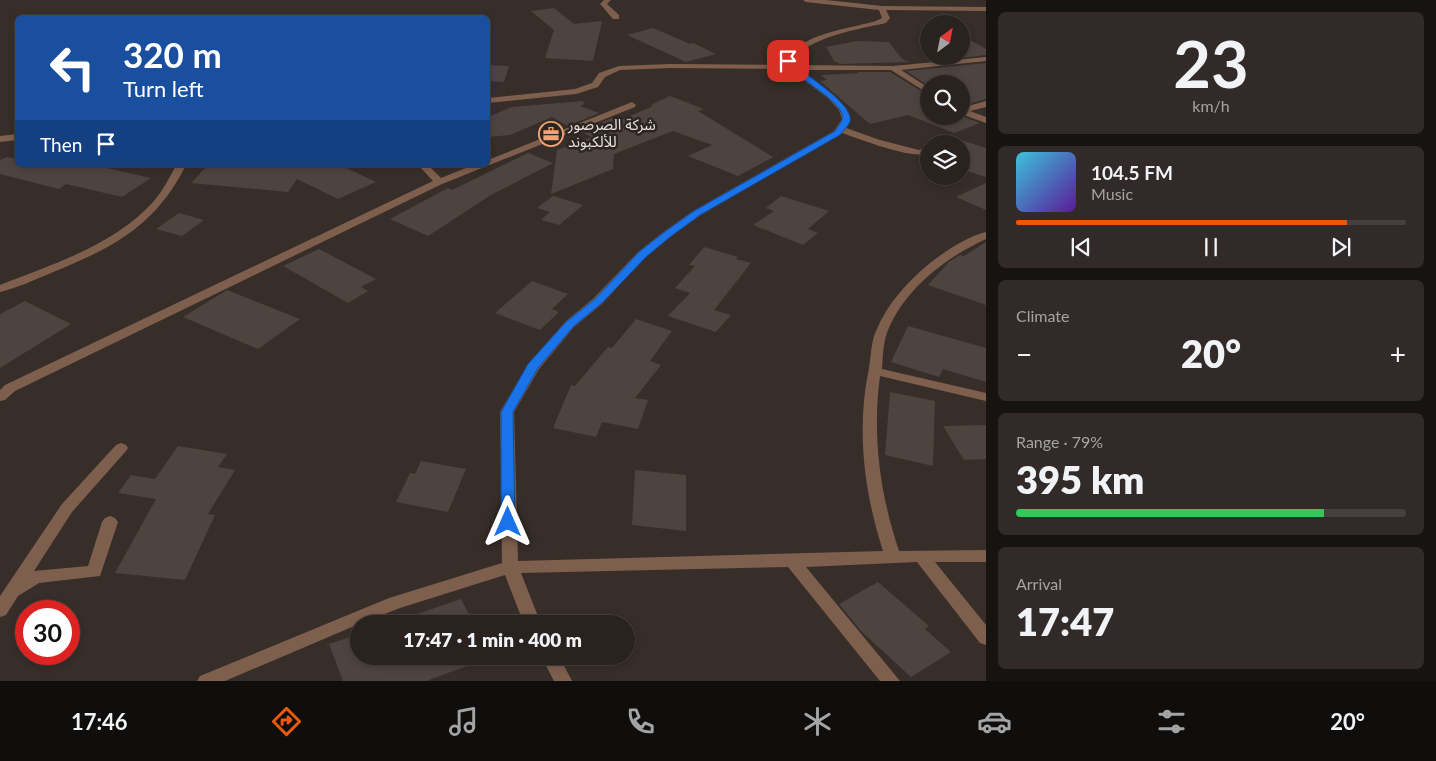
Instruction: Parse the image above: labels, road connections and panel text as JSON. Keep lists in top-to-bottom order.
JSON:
{
  "places": {
    "office": ["شركة الصرصور للألكبوند"]
  },
  "north": "top right",
  "page": {
    "tile": [
      ["23", "km/h"],
      "Climate",
      ["Range · 79%", "395 km"],
      ["Arrival", "17:47"]
    ],
    "turn": ["320 m", "Turn left"],
    "then": "Then",
    "song": ["104.5 FM", "Music"],
    "heat": ["−", "20°", "+"],
    "limit": "30",
    "trip": "17:47 · 1 min · 400 m",
    "tabs": ["17:46", "20°"]
  }
}
